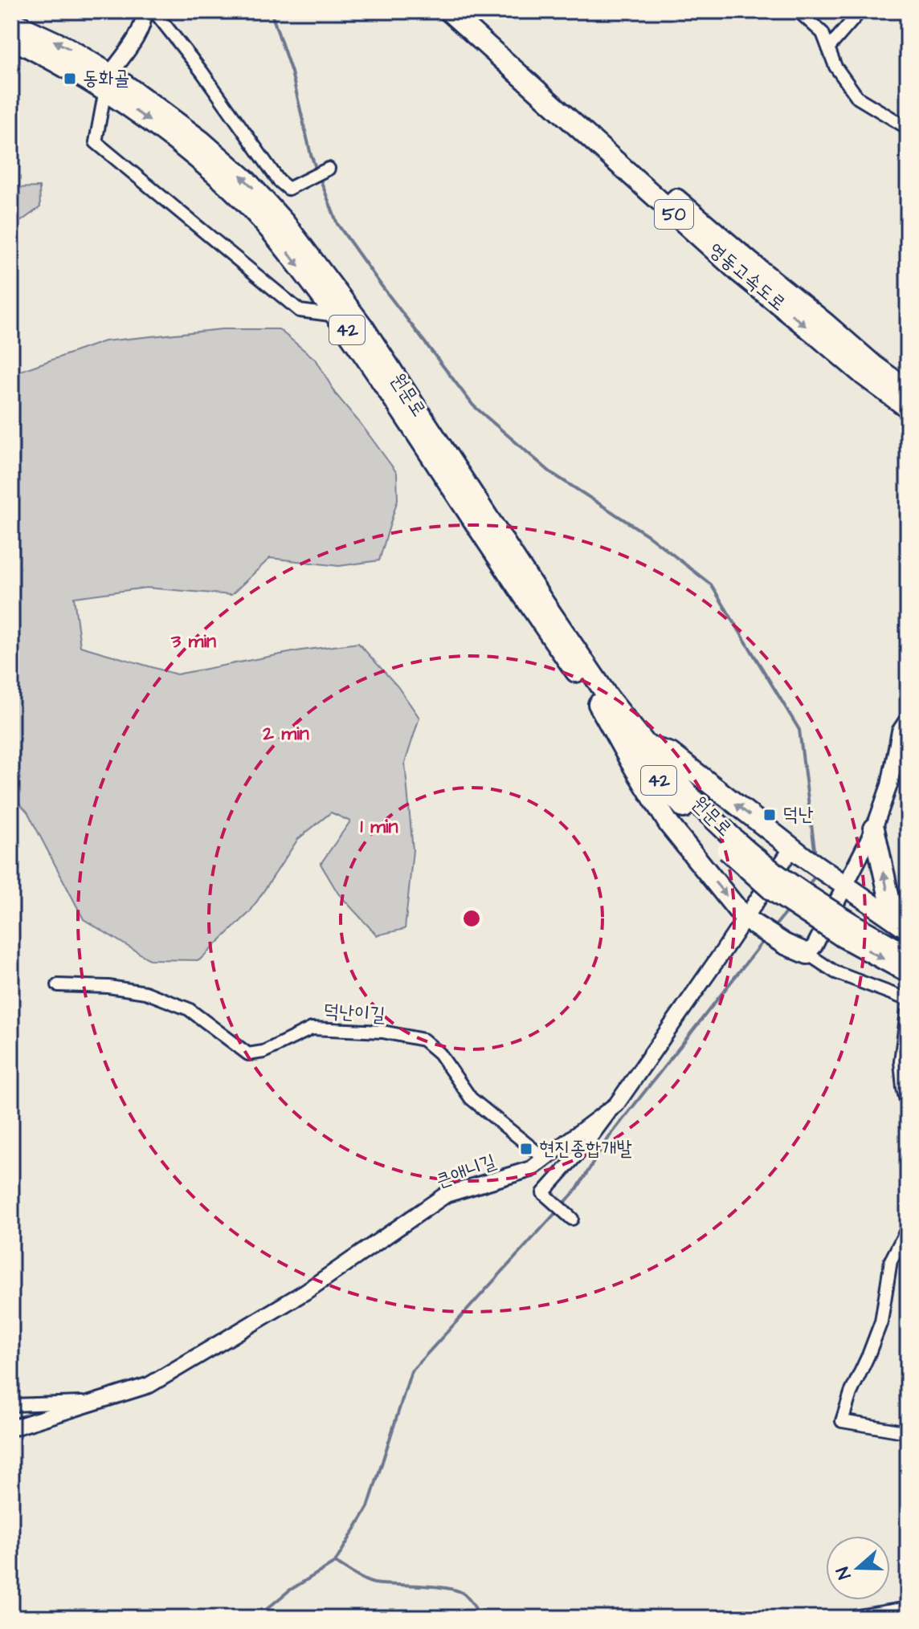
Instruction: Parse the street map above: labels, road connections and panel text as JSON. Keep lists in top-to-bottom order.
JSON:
{
  "streets": {
    "highway": [
      "50",
      "영동고속도로",
      "42",
      "원문로"
    ],
    "street": ["덕난이길", "큰애니길"]
  },
  "crossings": [
    ["42", "원문로"],
    ["덕난이길", "큰애니길"]
  ],
  "places": {
    "transit": ["동화골", "덕난", "현진종합개발"]
  },
  "north": "left",
  "rings": ["3 min", "2 min", "1 min"]
}
